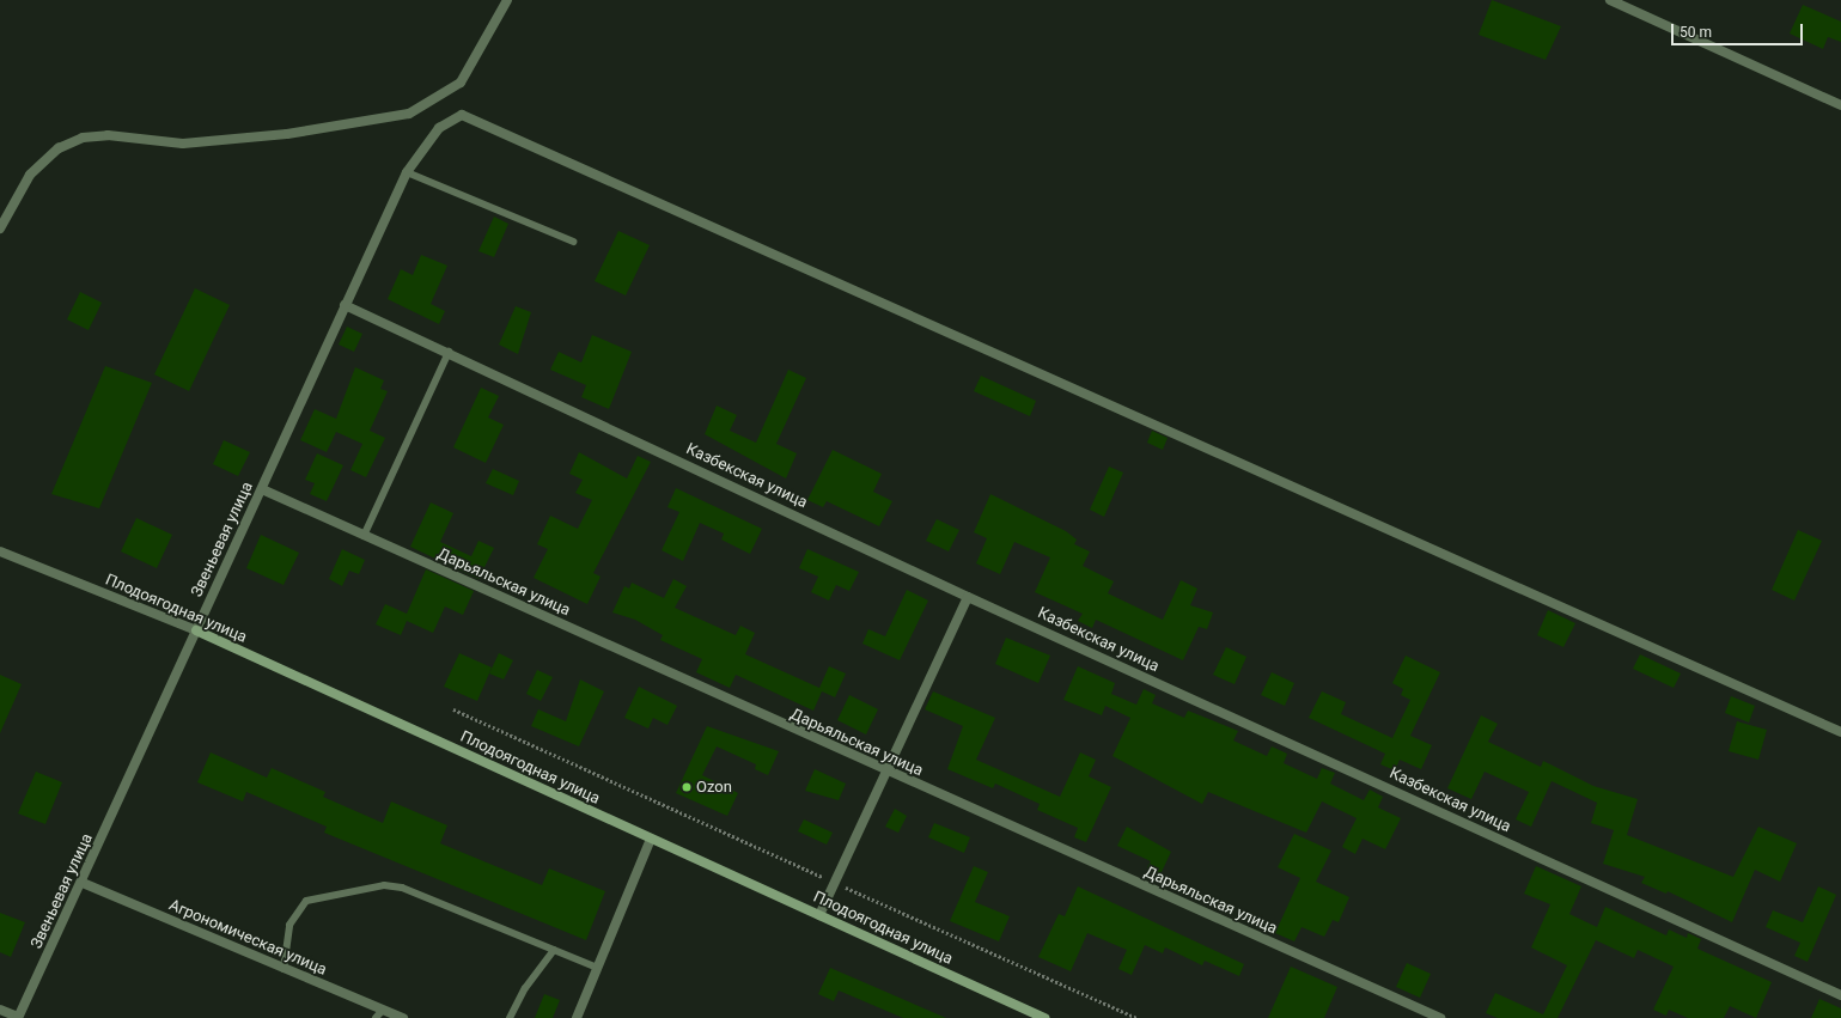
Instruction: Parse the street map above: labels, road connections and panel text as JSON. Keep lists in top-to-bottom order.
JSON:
{
  "streets": {
    "street": [
      "Казбекская улица",
      "Звеньевая улица",
      "Дарьяльская улица",
      "Плодоягодная улица",
      "Агрономическая улица"
    ]
  },
  "crossings": [
    ["Казбекская улица", "Звеньевая улица"],
    ["Звеньевая улица", "Дарьяльская улица"],
    ["Звеньевая улица", "Плодоягодная улица"],
    ["Звеньевая улица", "Агрономическая улица"]
  ],
  "places": ["Ozon"],
  "scale_bar": "50 m"
}
